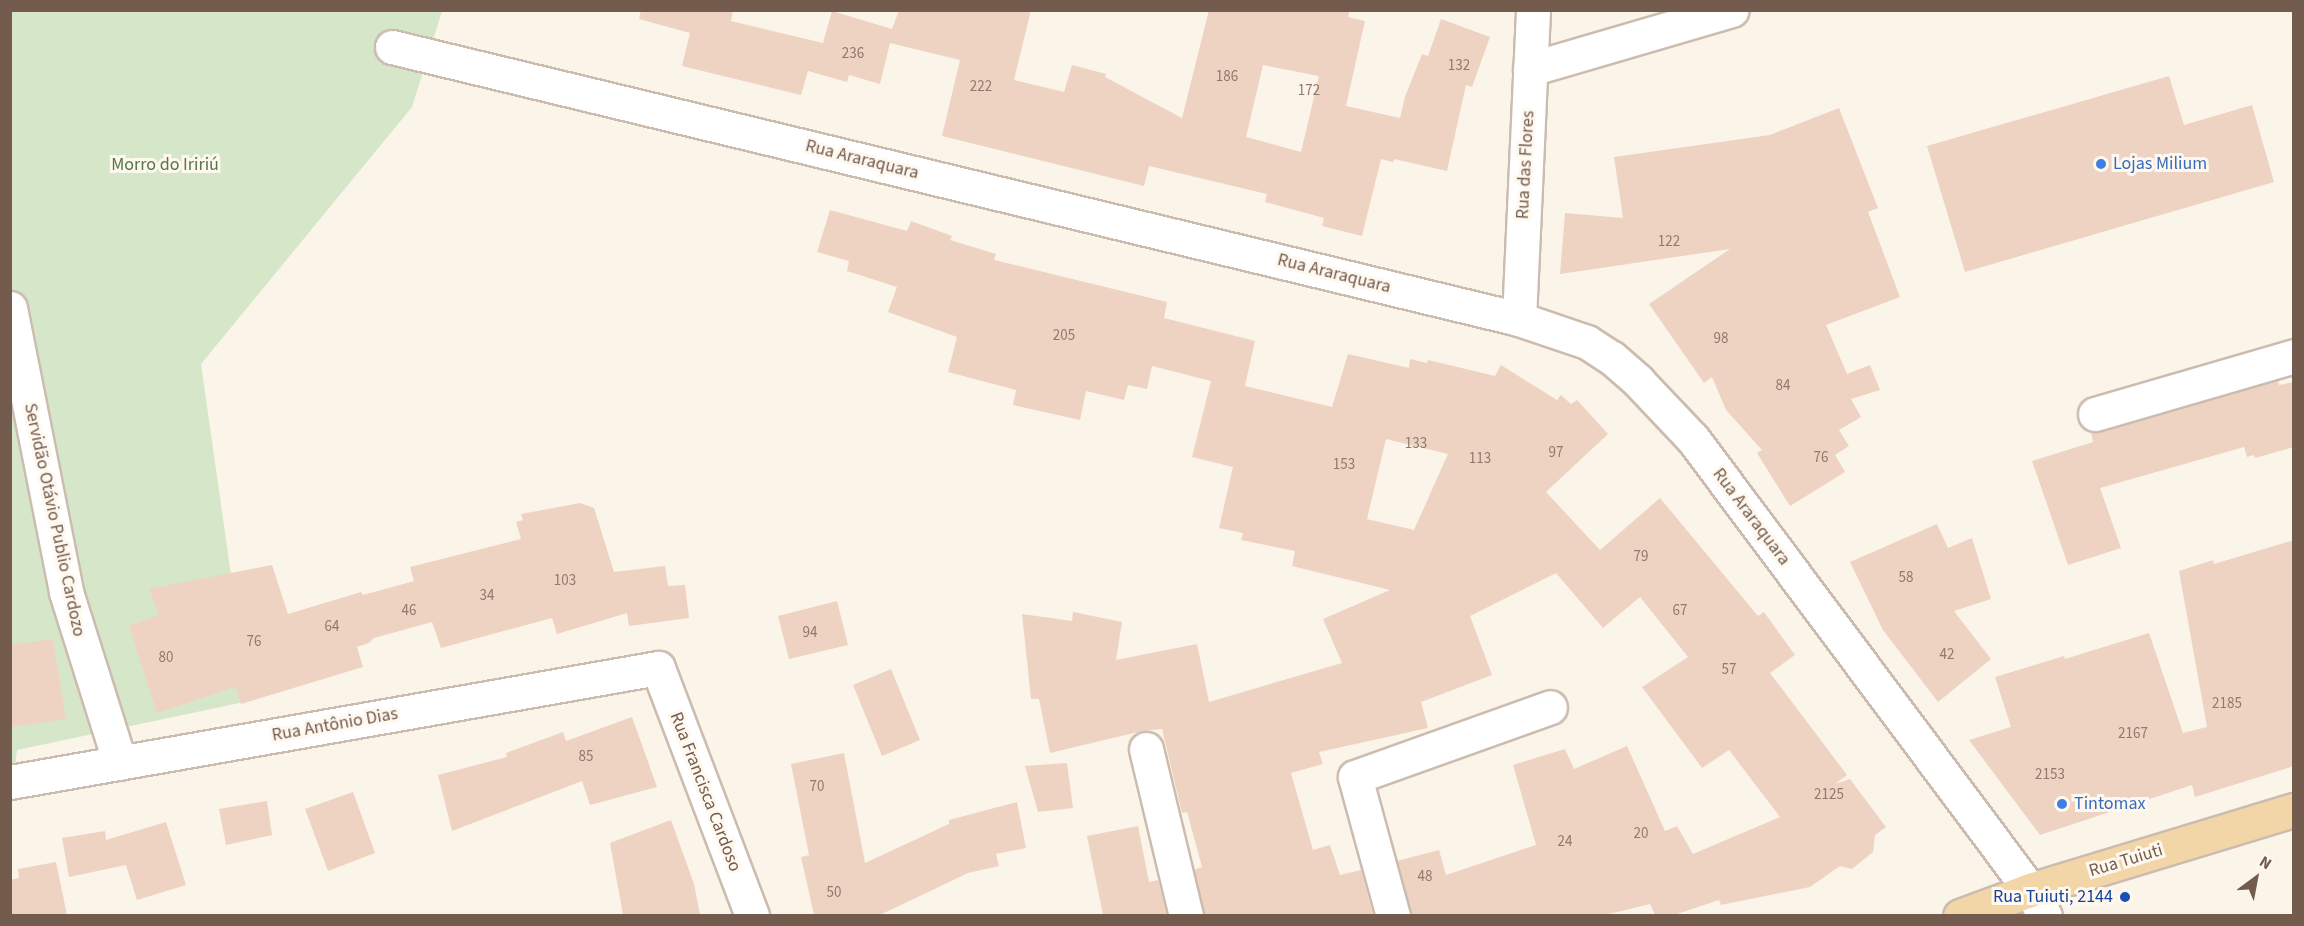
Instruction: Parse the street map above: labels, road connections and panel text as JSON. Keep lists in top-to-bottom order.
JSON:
{
  "streets": {
    "main road": ["Rua Tuiuti"],
    "street": [
      "Rua Araraquara",
      "Rua das Flores",
      "Servidão Otávio Publio Cardozo",
      "Rua Antônio Dias",
      "Rua Francisca Cardoso"
    ]
  },
  "crossings": [
    ["Rua Araraquara", "Rua das Flores"],
    ["Rua Araraquara", "Rua Tuiuti"],
    ["Servidão Otávio Publio Cardozo", "Rua Antônio Dias"],
    ["Rua Antônio Dias", "Rua Francisca Cardoso"]
  ],
  "parks": ["Morro do Iririú"],
  "places": ["Lojas Milium", "Tintomax", "Rua Tuiuti, 2144"],
  "house_numbers": [
    "236",
    "132",
    "186",
    "222",
    "172",
    "122",
    "205",
    "98",
    "84",
    "133",
    "97",
    "76",
    "113",
    "153",
    "79",
    "58",
    "103",
    "34",
    "46",
    "67",
    "64",
    "94",
    "76",
    "42",
    "80",
    "57",
    "2185",
    "2167",
    "85",
    "2153",
    "70",
    "2125",
    "20",
    "24",
    "48",
    "50"
  ],
  "north": "top right"
}
